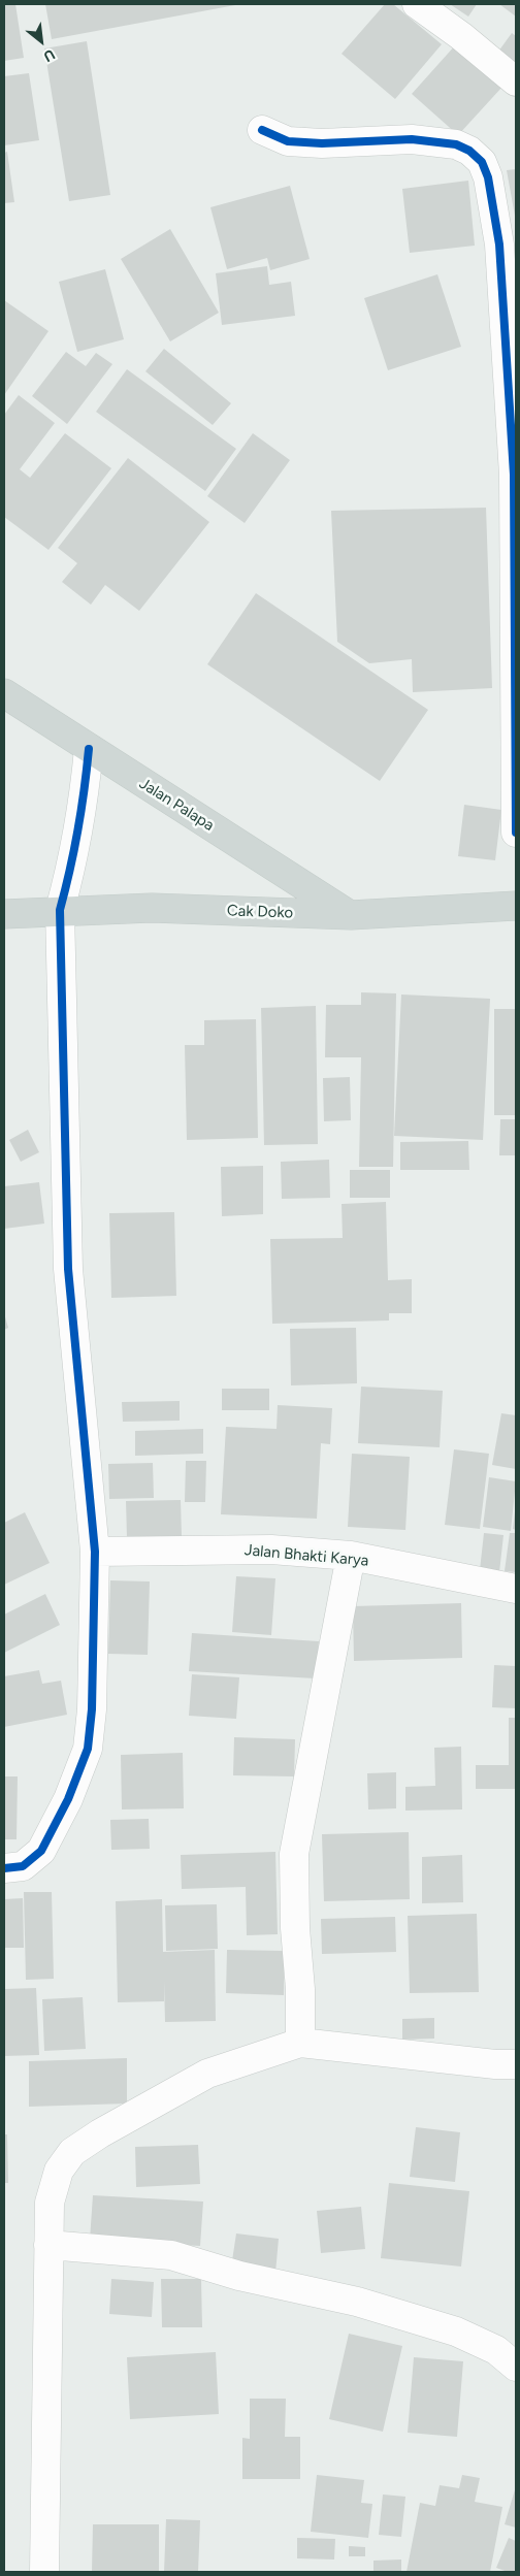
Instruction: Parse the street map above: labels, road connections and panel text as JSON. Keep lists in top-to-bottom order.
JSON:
{
  "streets": {
    "main road": ["Jalan Palapa", "Cak Doko"],
    "street": ["Jalan Bhakti Karya"]
  },
  "crossings": [
    ["Jalan Palapa", "Cak Doko"]
  ],
  "north": "bottom right"
}
